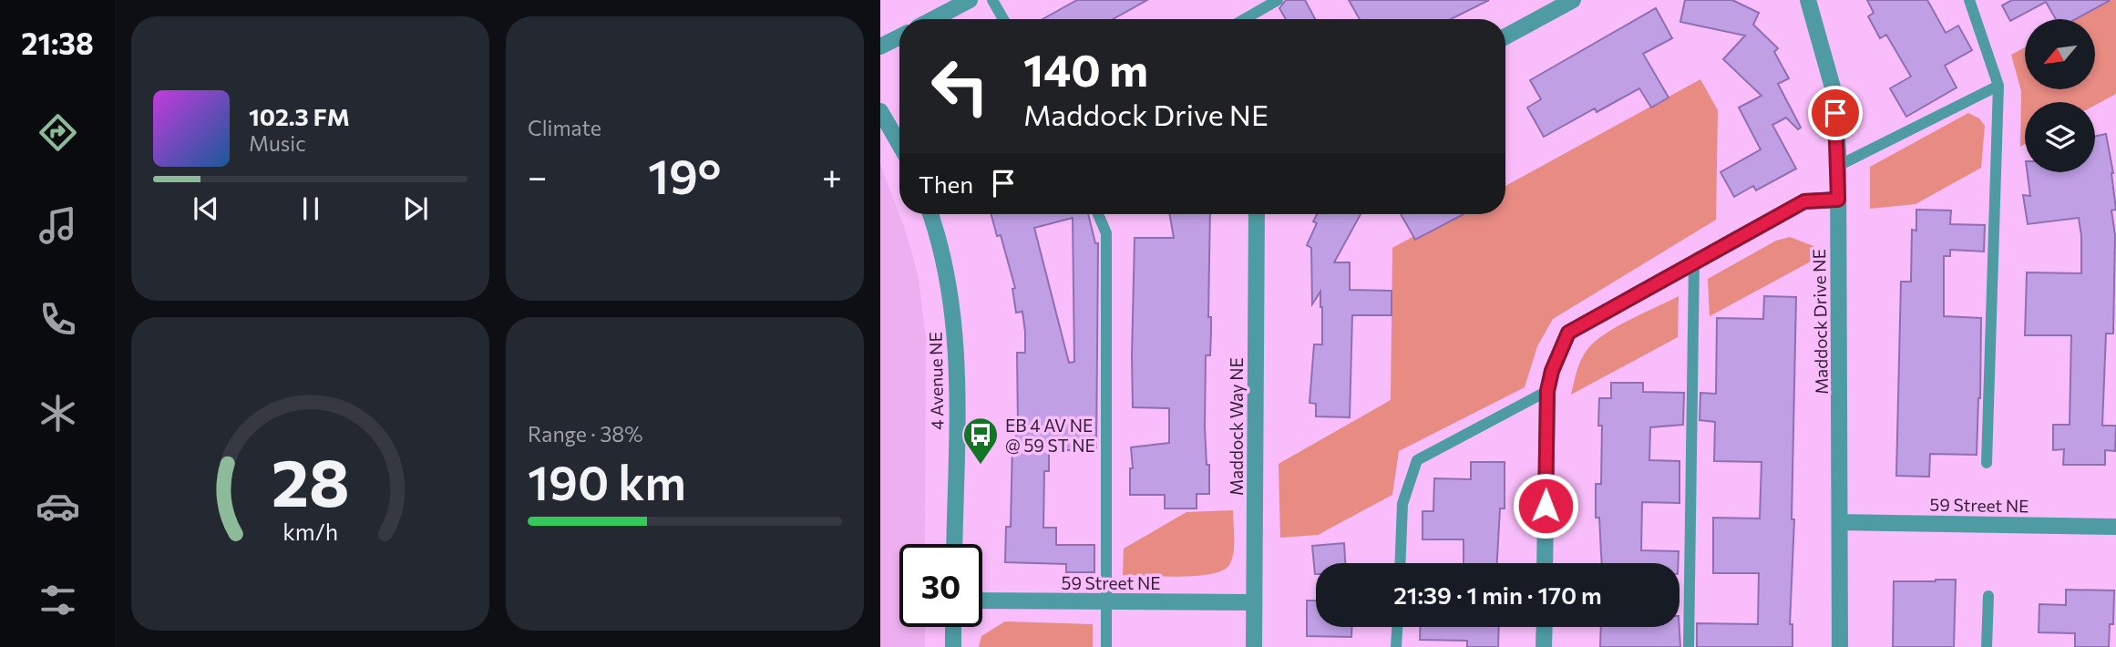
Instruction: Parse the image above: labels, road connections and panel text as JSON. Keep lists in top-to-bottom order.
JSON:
{
  "streets": {
    "street": [
      "Maddock Drive NE",
      "4 Avenue NE",
      "Maddock Way NE",
      "59 Street NE"
    ]
  },
  "crossings": [
    ["Maddock Drive NE", "59 Street NE"],
    ["Maddock Way NE", "59 Street NE"]
  ],
  "places": {
    "bus stop": ["EB 4 AV NE @ 59 ST NE"]
  },
  "north": "bottom left",
  "page": {
    "tabs": "21:38",
    "tile": [
      "Climate",
      ["Range · 38%", "190 km"]
    ],
    "turn": ["140 m", "Maddock Drive NE"],
    "song": ["102.3 FM", "Music"],
    "heat": ["−", "19°", "+"],
    "then": "Then",
    "limit": "30",
    "trip": "21:39 · 1 min · 170 m",
    "gauge": ["28", "km/h"]
  }
}
